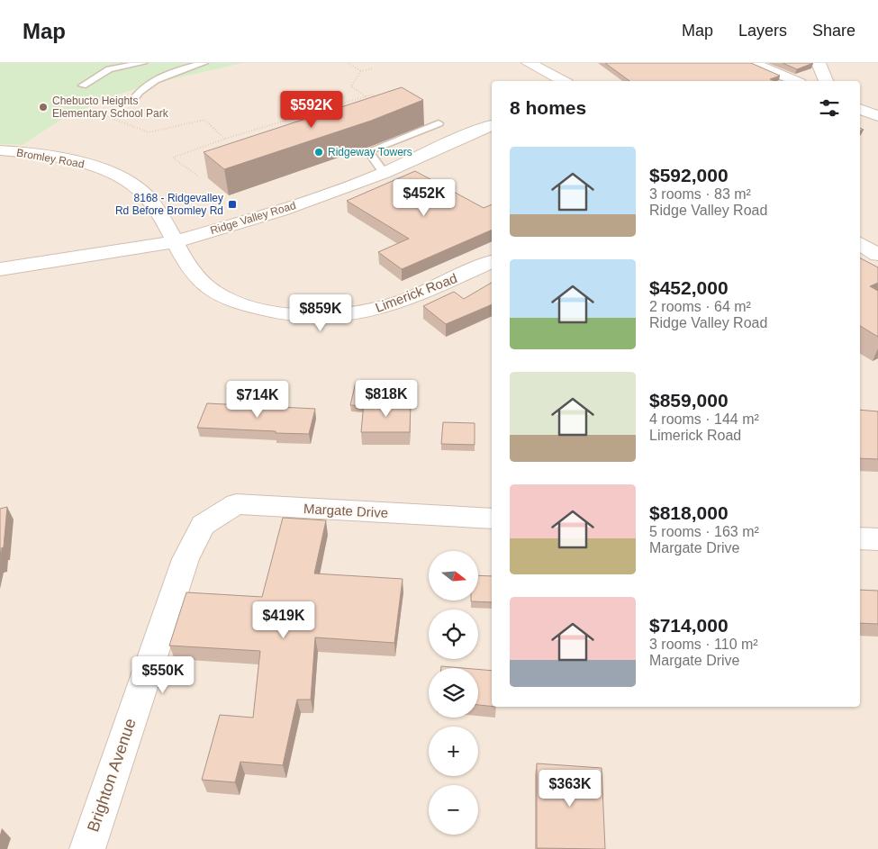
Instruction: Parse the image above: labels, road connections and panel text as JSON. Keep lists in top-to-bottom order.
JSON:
{
  "streets": {
    "street": [
      "Bromley Road",
      "Ridge Valley Road",
      "Limerick Road",
      "Margate Drive",
      "Brighton Avenue"
    ]
  },
  "crossings": [
    ["Bromley Road", "Ridge Valley Road"],
    ["Bromley Road", "Limerick Road"],
    ["Ridge Valley Road", "Limerick Road"],
    ["Margate Drive", "Brighton Avenue"]
  ],
  "places": {
    "other": ["Chebucto Heights Elementary School Park", "Ridgeway Towers"],
    "transit": ["8168 - Ridgevalley Rd Before Bromley Rd"]
  },
  "north": "right",
  "page": {
    "header": "Map",
    "nav": ["Map", "Layers", "Share"],
    "heading": "8 homes",
    "price": [
      "$592K",
      "$452K",
      "$859K",
      "$818K",
      "$714K",
      "$419K",
      "$550K",
      "$363K"
    ],
    "list": [
      {
        "name": "$592,000",
        "note": "3 rooms · 83 m² · Ridge Valley Road"
      },
      {
        "name": "$452,000",
        "note": "2 rooms · 64 m² · Ridge Valley Road"
      },
      {
        "name": "$859,000",
        "note": "4 rooms · 144 m² · Limerick Road"
      },
      {
        "name": "$818,000",
        "note": "5 rooms · 163 m² · Margate Drive"
      },
      {
        "name": "$714,000",
        "note": "3 rooms · 110 m² · Margate Drive"
      }
    ],
    "map_buttons": ["+", "−"]
  }
}
